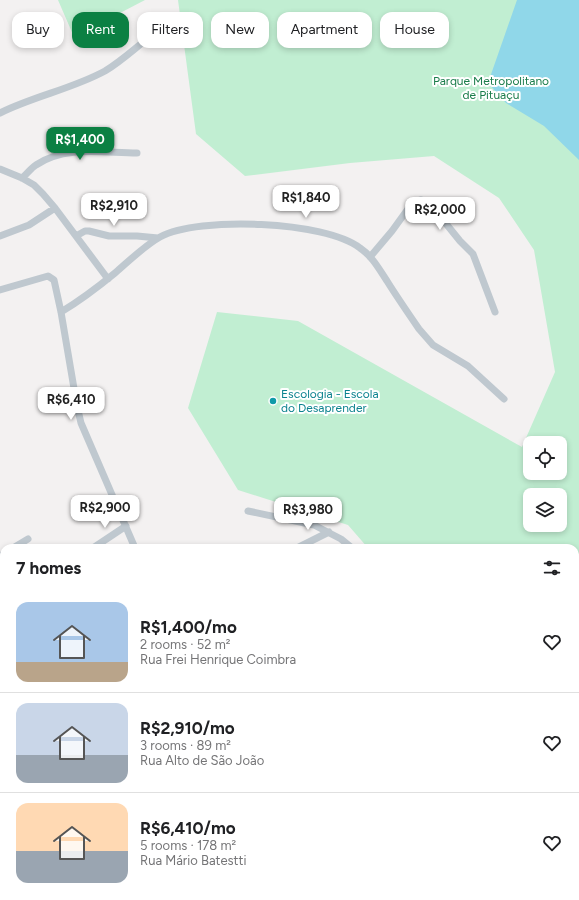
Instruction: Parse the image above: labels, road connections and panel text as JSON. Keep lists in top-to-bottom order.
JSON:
{
  "parks": ["Parque Metropolitano de Pituaçu"],
  "places": ["Escologia - Escola do Desaprender"],
  "page": {
    "chip": [
      "Buy",
      "Rent",
      "Filters",
      "New",
      "Apartment",
      "House"
    ],
    "price": [
      "R$1,400",
      "R$1,840",
      "R$2,910",
      "R$2,000",
      "R$6,410",
      "R$2,900",
      "R$3,980"
    ],
    "heading": "7 homes",
    "list": [
      {
        "name": "R$1,400/mo",
        "note": "2 rooms · 52 m² · Rua Frei Henrique Coimbra"
      },
      {
        "name": "R$2,910/mo",
        "note": "3 rooms · 89 m² · Rua Alto de São João"
      },
      {
        "name": "R$6,410/mo",
        "note": "5 rooms · 178 m² · Rua Mário Batestti"
      }
    ]
  }
}
